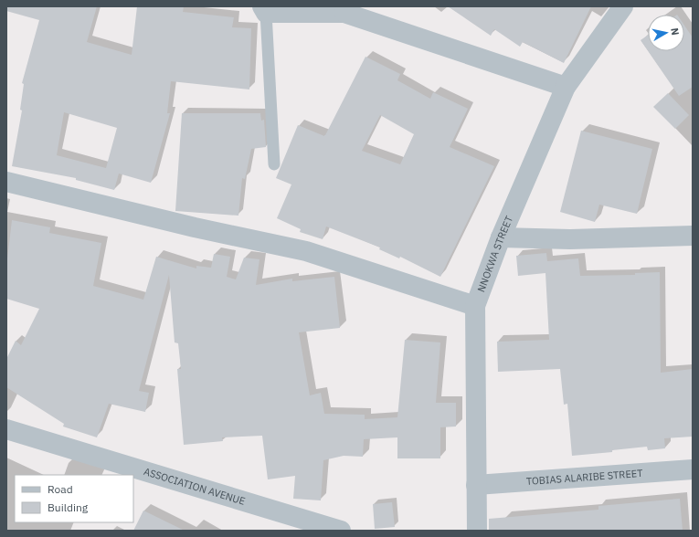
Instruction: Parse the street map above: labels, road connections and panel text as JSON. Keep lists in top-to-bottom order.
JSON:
{
  "streets": {
    "street": ["NNOKWA STREET", "TOBIAS ALARIBE STREET", "ASSOCIATION AVENUE"]
  },
  "crossings": [
    ["NNOKWA STREET", "TOBIAS ALARIBE STREET"]
  ],
  "legend": ["Road", "Building"],
  "north": "right"
}
